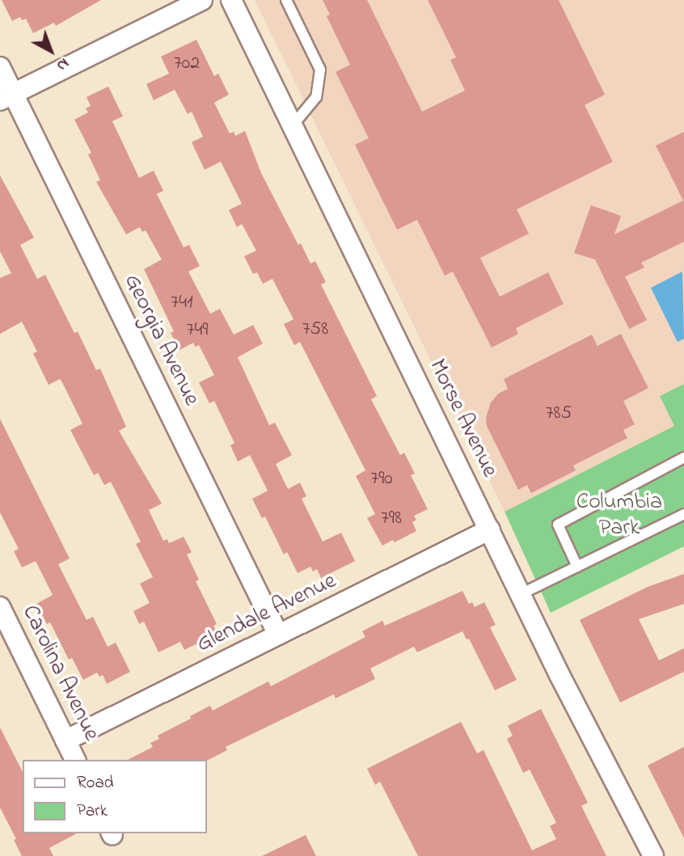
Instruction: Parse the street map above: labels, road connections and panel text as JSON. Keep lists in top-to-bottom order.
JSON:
{
  "streets": {
    "street": [
      "Georgia Avenue",
      "Morse Avenue",
      "Glendale Avenue",
      "Carolina Avenue"
    ]
  },
  "crossings": [
    ["Georgia Avenue", "Glendale Avenue"],
    ["Morse Avenue", "Glendale Avenue"],
    ["Glendale Avenue", "Carolina Avenue"]
  ],
  "parks": ["Columbia Park"],
  "house_numbers": [
    "702",
    "741",
    "758",
    "749",
    "785",
    "790",
    "798"
  ],
  "legend": ["Road", "Park"],
  "north": "bottom right"
}
